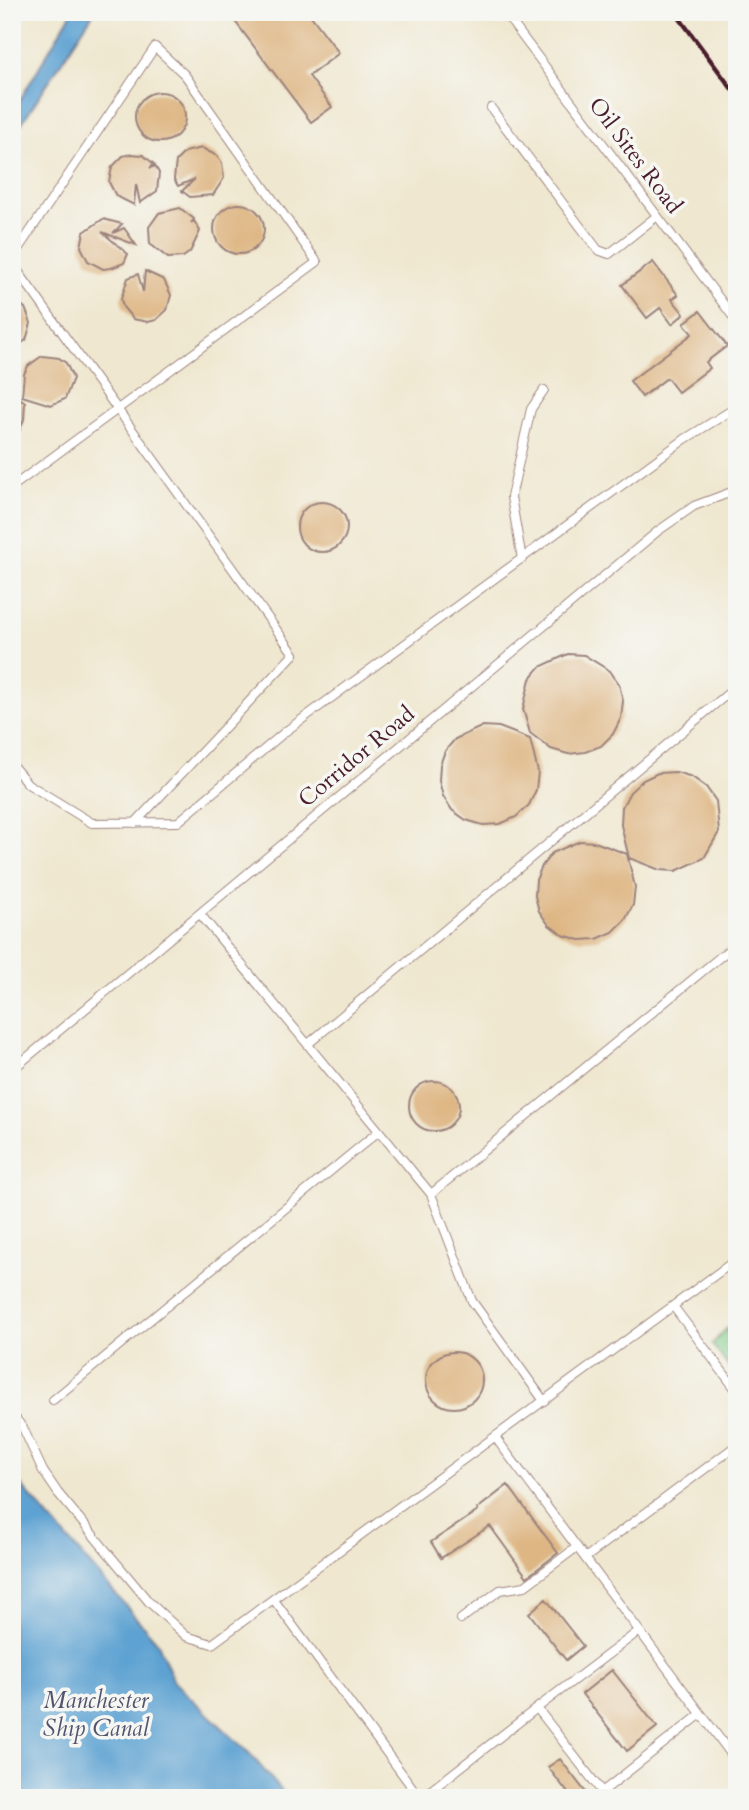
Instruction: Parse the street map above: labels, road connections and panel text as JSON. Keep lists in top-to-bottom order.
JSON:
{
  "streets": {
    "lane": ["Oil Sites Road", "Corridor Road"]
  },
  "water": ["Manchester Ship Canal"]
}
